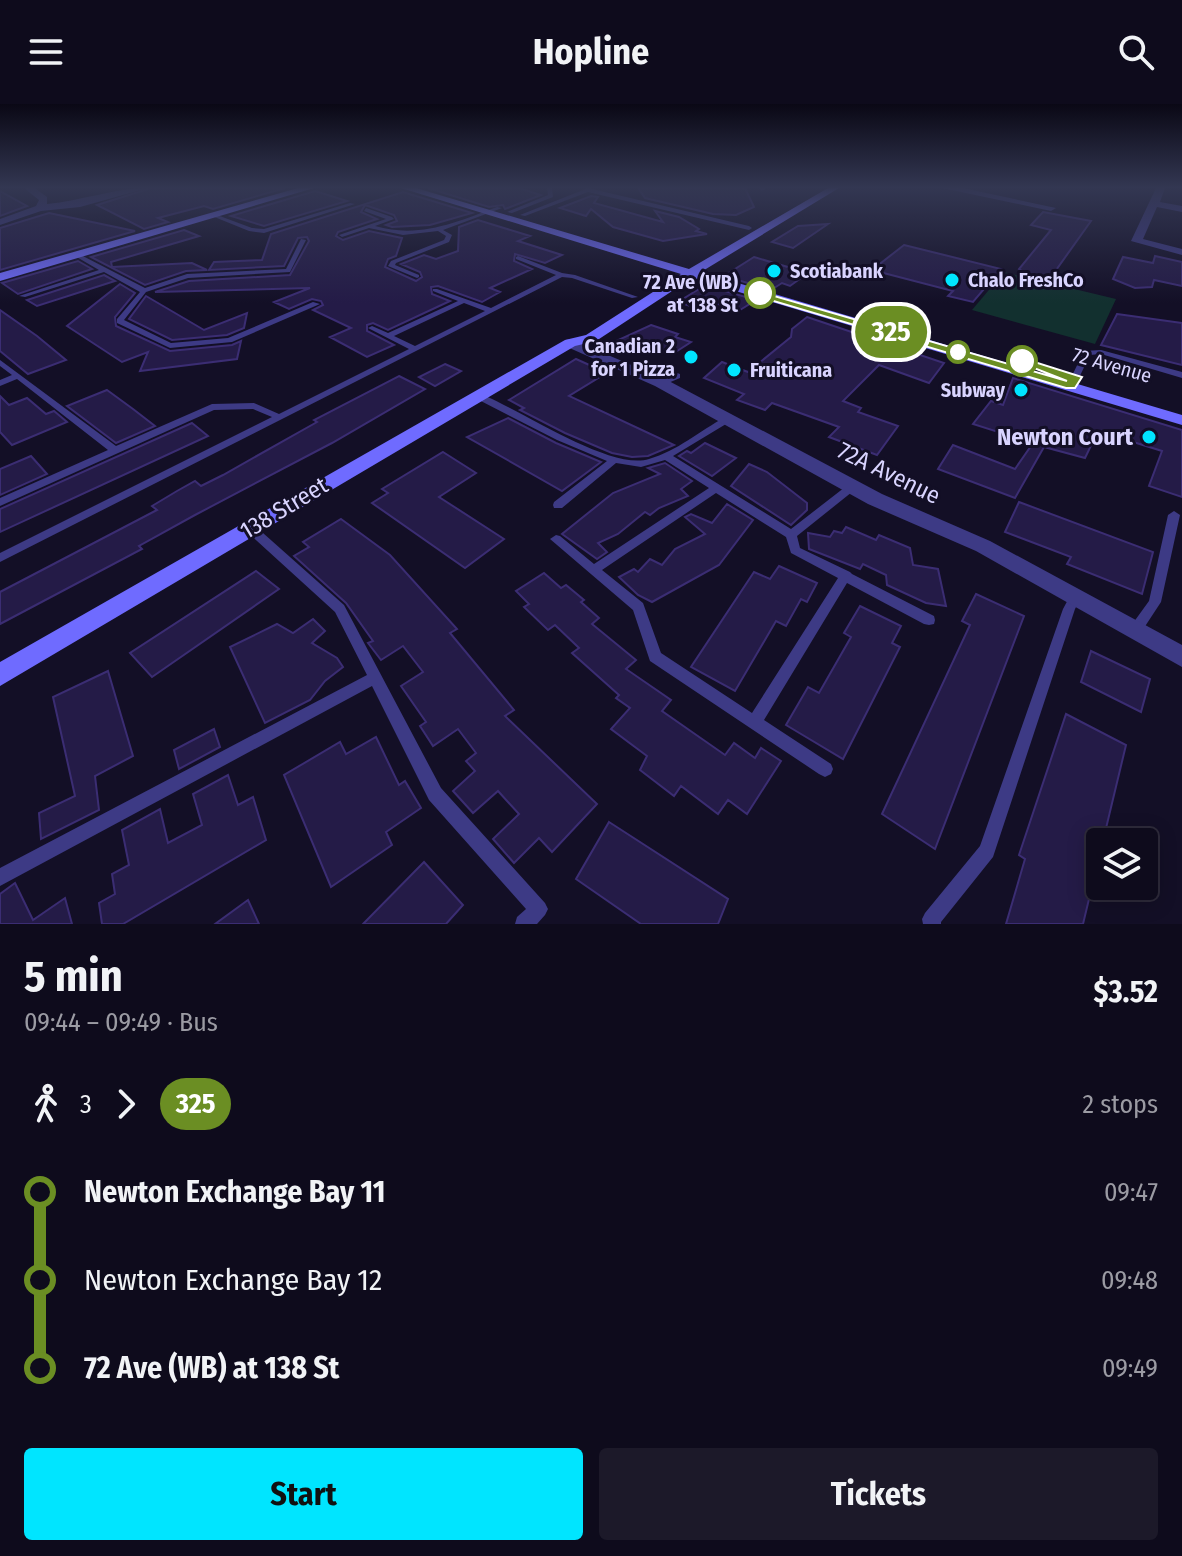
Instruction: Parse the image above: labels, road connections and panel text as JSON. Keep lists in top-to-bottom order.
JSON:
{
  "streets": {
    "main road": ["72 Avenue", "138 Street"],
    "street": ["72A Avenue"]
  },
  "crossings": [
    ["72 Avenue", "138 Street"],
    ["72A Avenue", "138 Street"]
  ],
  "places": [
    "Scotiabank",
    "Chalo FreshCo",
    "72 Ave (WB) at 138 St",
    "Canadian 2 for 1 Pizza",
    "Fruiticana",
    "Subway",
    "Newton Court"
  ],
  "lines": ["bus line 325"],
  "page": {
    "header": "Hopline",
    "on_map": "325",
    "heading": ["5 min", "09:44 – 09:49 · Bus", "$3.52"],
    "legs": ["3", "325", "2 stops"],
    "list": [
      {
        "name": "Newton Exchange Bay 11",
        "value": "09:47"
      },
      {
        "name": "Newton Exchange Bay 12",
        "value": "09:48"
      },
      {
        "name": "72 Ave (WB) at 138 St",
        "value": "09:49"
      }
    ],
    "buttons": ["Start", "Tickets"]
  }
}
